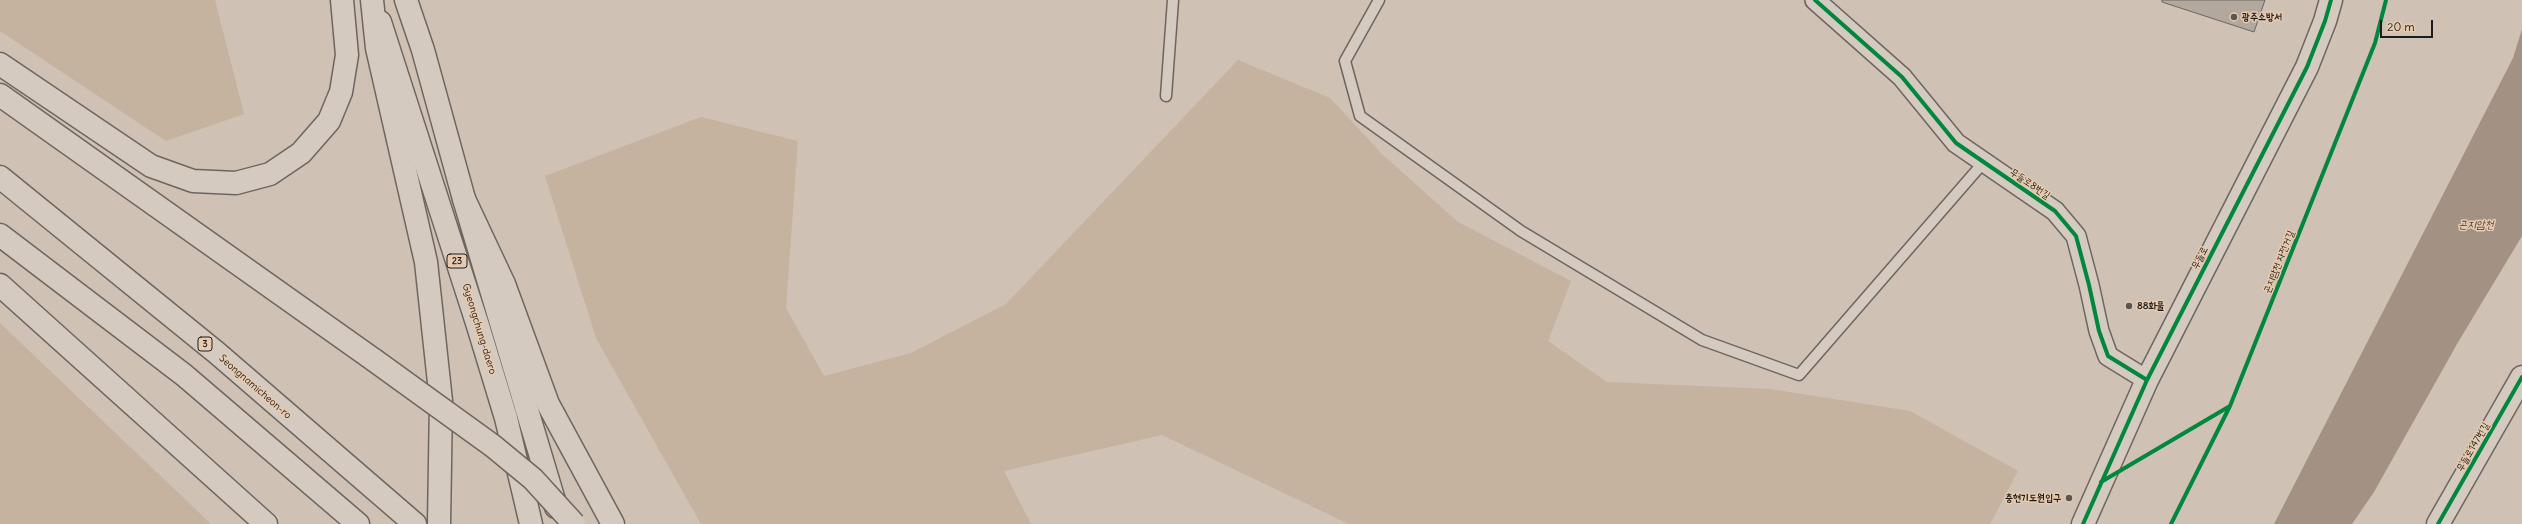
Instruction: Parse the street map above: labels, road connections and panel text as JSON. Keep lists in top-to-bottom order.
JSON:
{
  "streets": {
    "main road": [
      "무들로",
      "23",
      "Gyeongchung-daero",
      "3",
      "Seongnamicheon-ro",
      "무들로147번길"
    ],
    "street": ["무들로8번길"],
    "cycle path": ["곤지암천 자전거길"]
  },
  "crossings": [
    ["무들로8번길", "무들로"]
  ],
  "water": ["곤지암천"],
  "places": ["광주소방서", "88화물", "충현기도원입구"],
  "scale_bar": "20 m"
}
